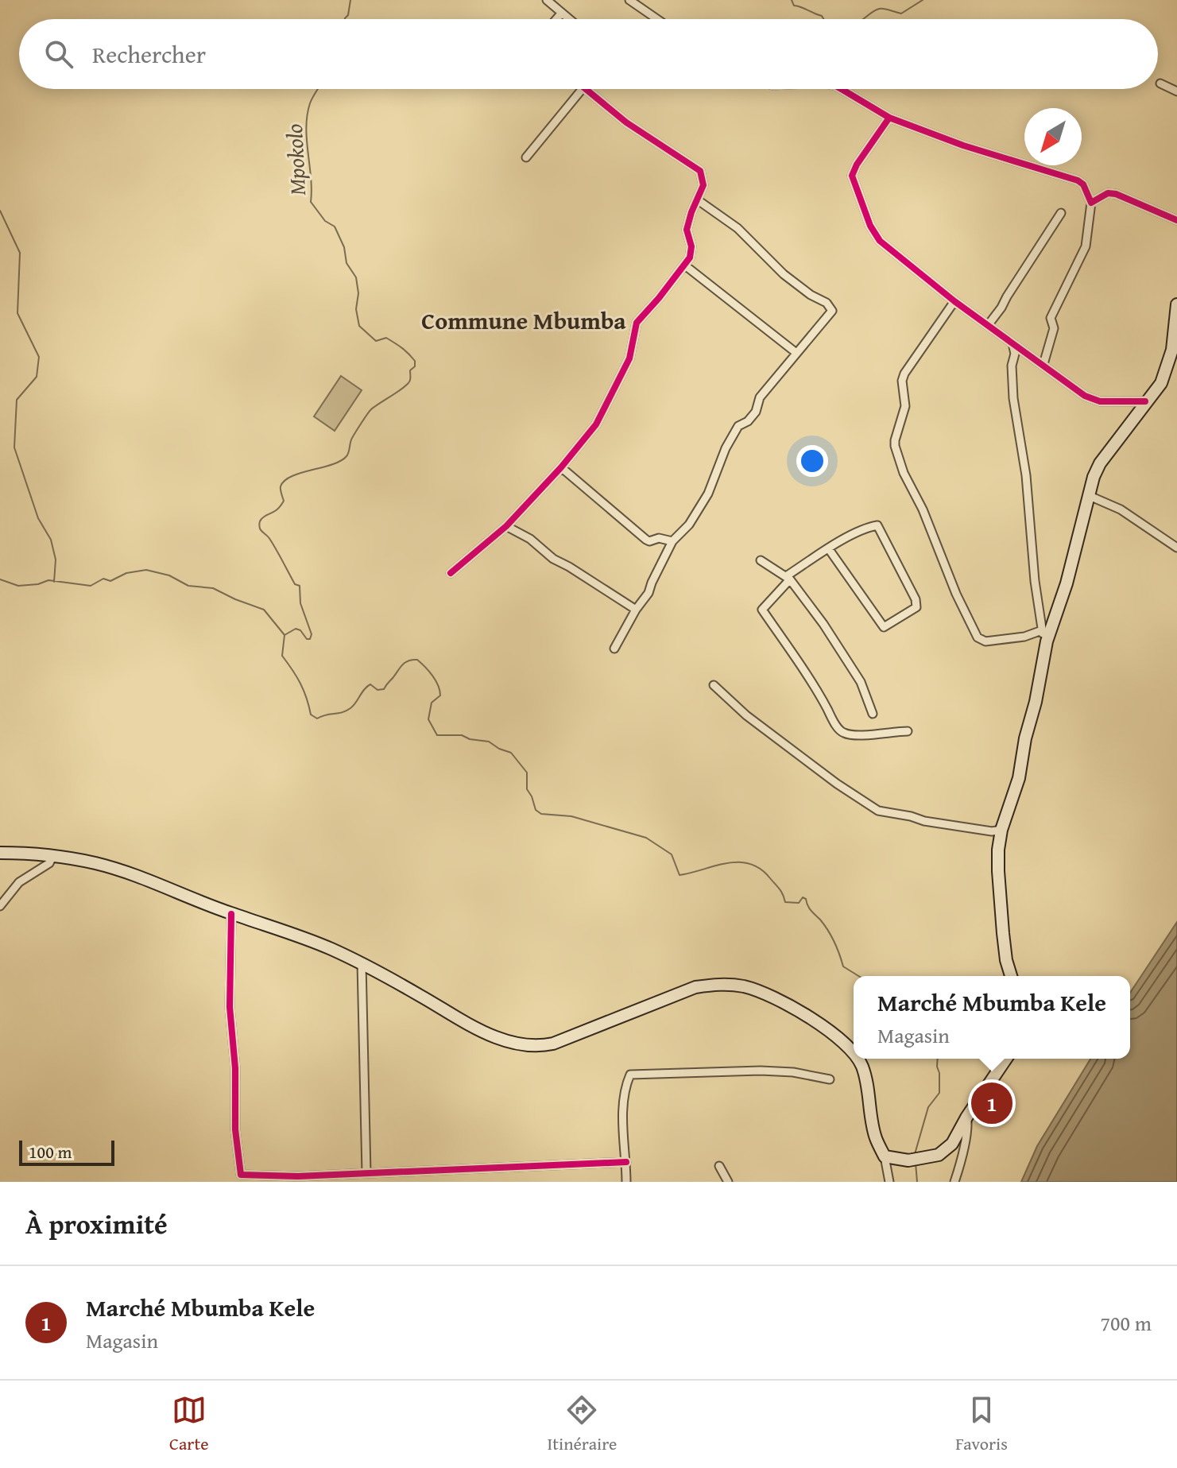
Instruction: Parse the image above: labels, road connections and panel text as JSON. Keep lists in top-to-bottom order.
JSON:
{
  "districts": ["Commune Mbumba"],
  "water": ["Mpokolo"],
  "scale_bar": "100 m",
  "north": "bottom left",
  "page": {
    "search": "Rechercher",
    "popup": ["Marché Mbumba Kele", "Magasin"],
    "pins": "1",
    "scale": "100 m",
    "heading": "À proximité",
    "list": [
      {
        "mark": "1",
        "name": "Marché Mbumba Kele",
        "note": "Magasin",
        "value": "700 m"
      }
    ],
    "nav": ["Carte", "Itinéraire", "Favoris"]
  }
}
